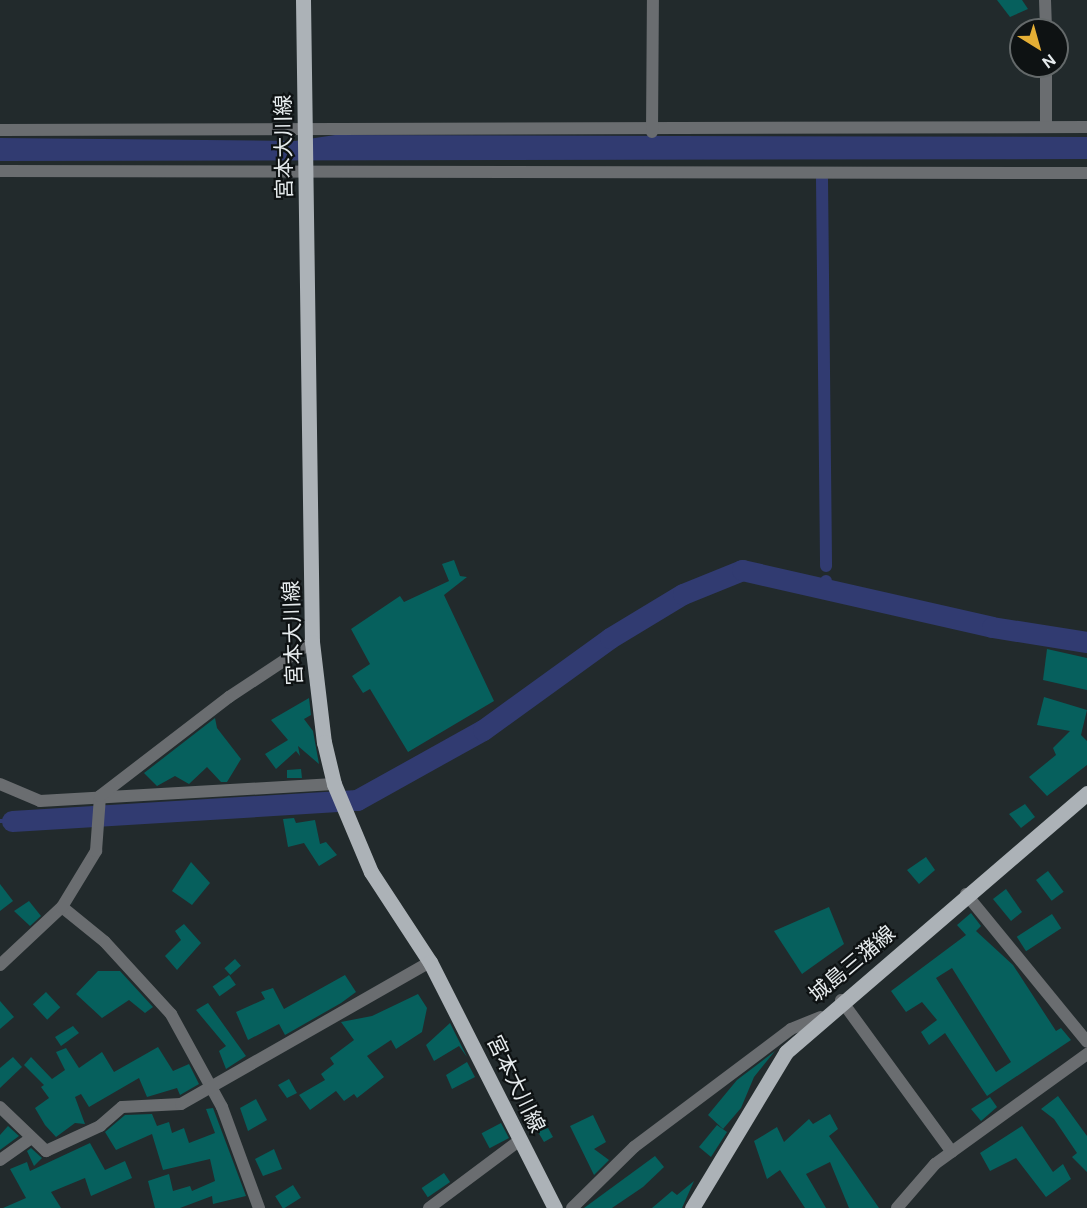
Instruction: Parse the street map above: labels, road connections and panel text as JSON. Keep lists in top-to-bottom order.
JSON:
{
  "streets": {
    "main road": ["宮本大川線", "城島三潴線"]
  },
  "north": "bottom right"
}
